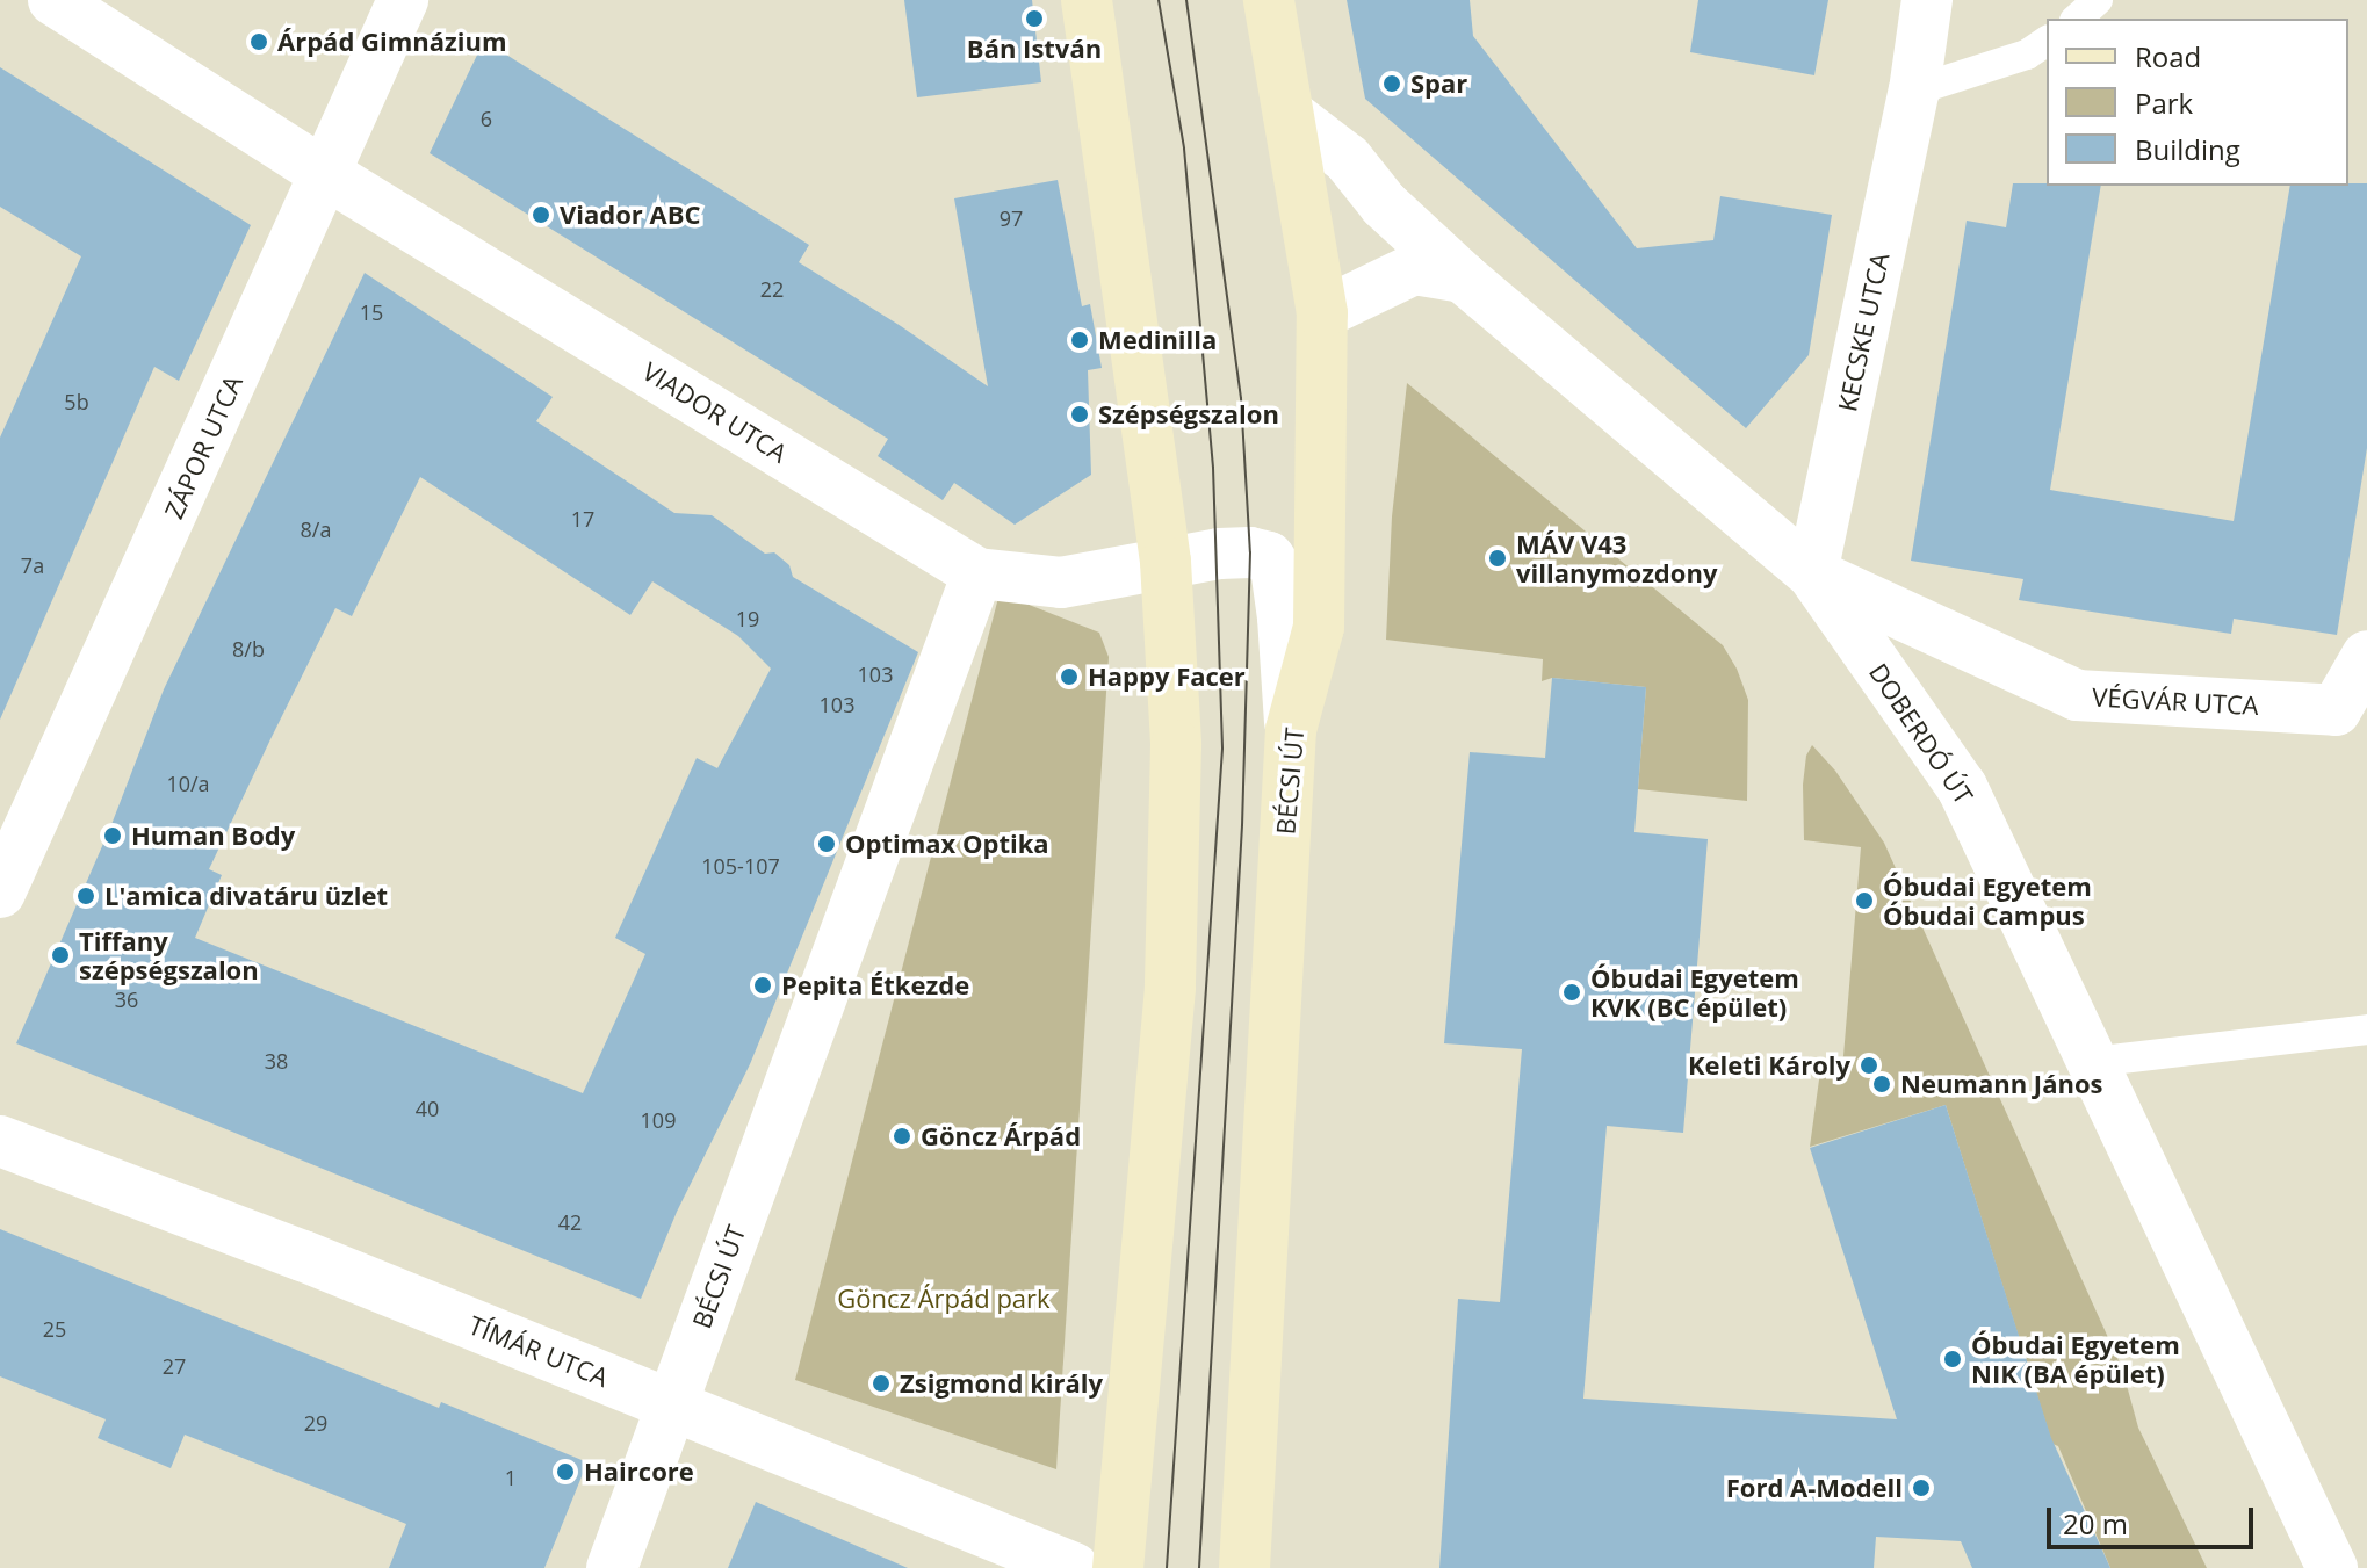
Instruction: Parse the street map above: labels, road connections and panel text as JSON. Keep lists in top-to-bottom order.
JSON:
{
  "streets": {
    "main road": ["BÉCSI ÚT"],
    "street": [
      "KECSKE UTCA",
      "VIADOR UTCA",
      "ZÁPOR UTCA",
      "VÉGVÁR UTCA",
      "DOBERDÓ ÚT",
      "TÍMÁR UTCA"
    ]
  },
  "crossings": [
    ["KECSKE UTCA", "VÉGVÁR UTCA"],
    ["KECSKE UTCA", "DOBERDÓ ÚT"],
    ["VIADOR UTCA", "ZÁPOR UTCA"],
    ["VIADOR UTCA", "BÉCSI ÚT"],
    ["VÉGVÁR UTCA", "DOBERDÓ ÚT"],
    ["DOBERDÓ ÚT", "BÉCSI ÚT"],
    ["BÉCSI ÚT", "TÍMÁR UTCA"]
  ],
  "parks": ["Göncz Árpád park"],
  "places": [
    "Bán István",
    "Árpád Gimnázium",
    "Spar",
    "Viador ABC",
    "Medinilla",
    "Szépségszalon",
    "MÁV V43 villanymozdony",
    "Happy Facer",
    "Human Body",
    "Optimax Optika",
    "L'amica divatáru üzlet",
    "Óbudai Egyetem Óbudai Campus",
    "Tiffany szépségszalon",
    "Pepita Étkezde",
    "Óbudai Egyetem KVK (BC épület)",
    "Keleti Károly",
    "Neumann János",
    "Göncz Árpád",
    "Óbudai Egyetem NIK (BA épület)",
    "Zsigmond király",
    "Haircore",
    "Ford A-Modell"
  ],
  "house_numbers": [
    "6",
    "97",
    "22",
    "15",
    "5b",
    "17",
    "8/a",
    "7a",
    "19",
    "8/b",
    "103",
    "103",
    "10/a",
    "105-107",
    "36",
    "38",
    "40",
    "109",
    "42",
    "25",
    "27",
    "29",
    "1"
  ],
  "legend": ["Road", "Park", "Building"],
  "scale_bar": "20 m"
}
